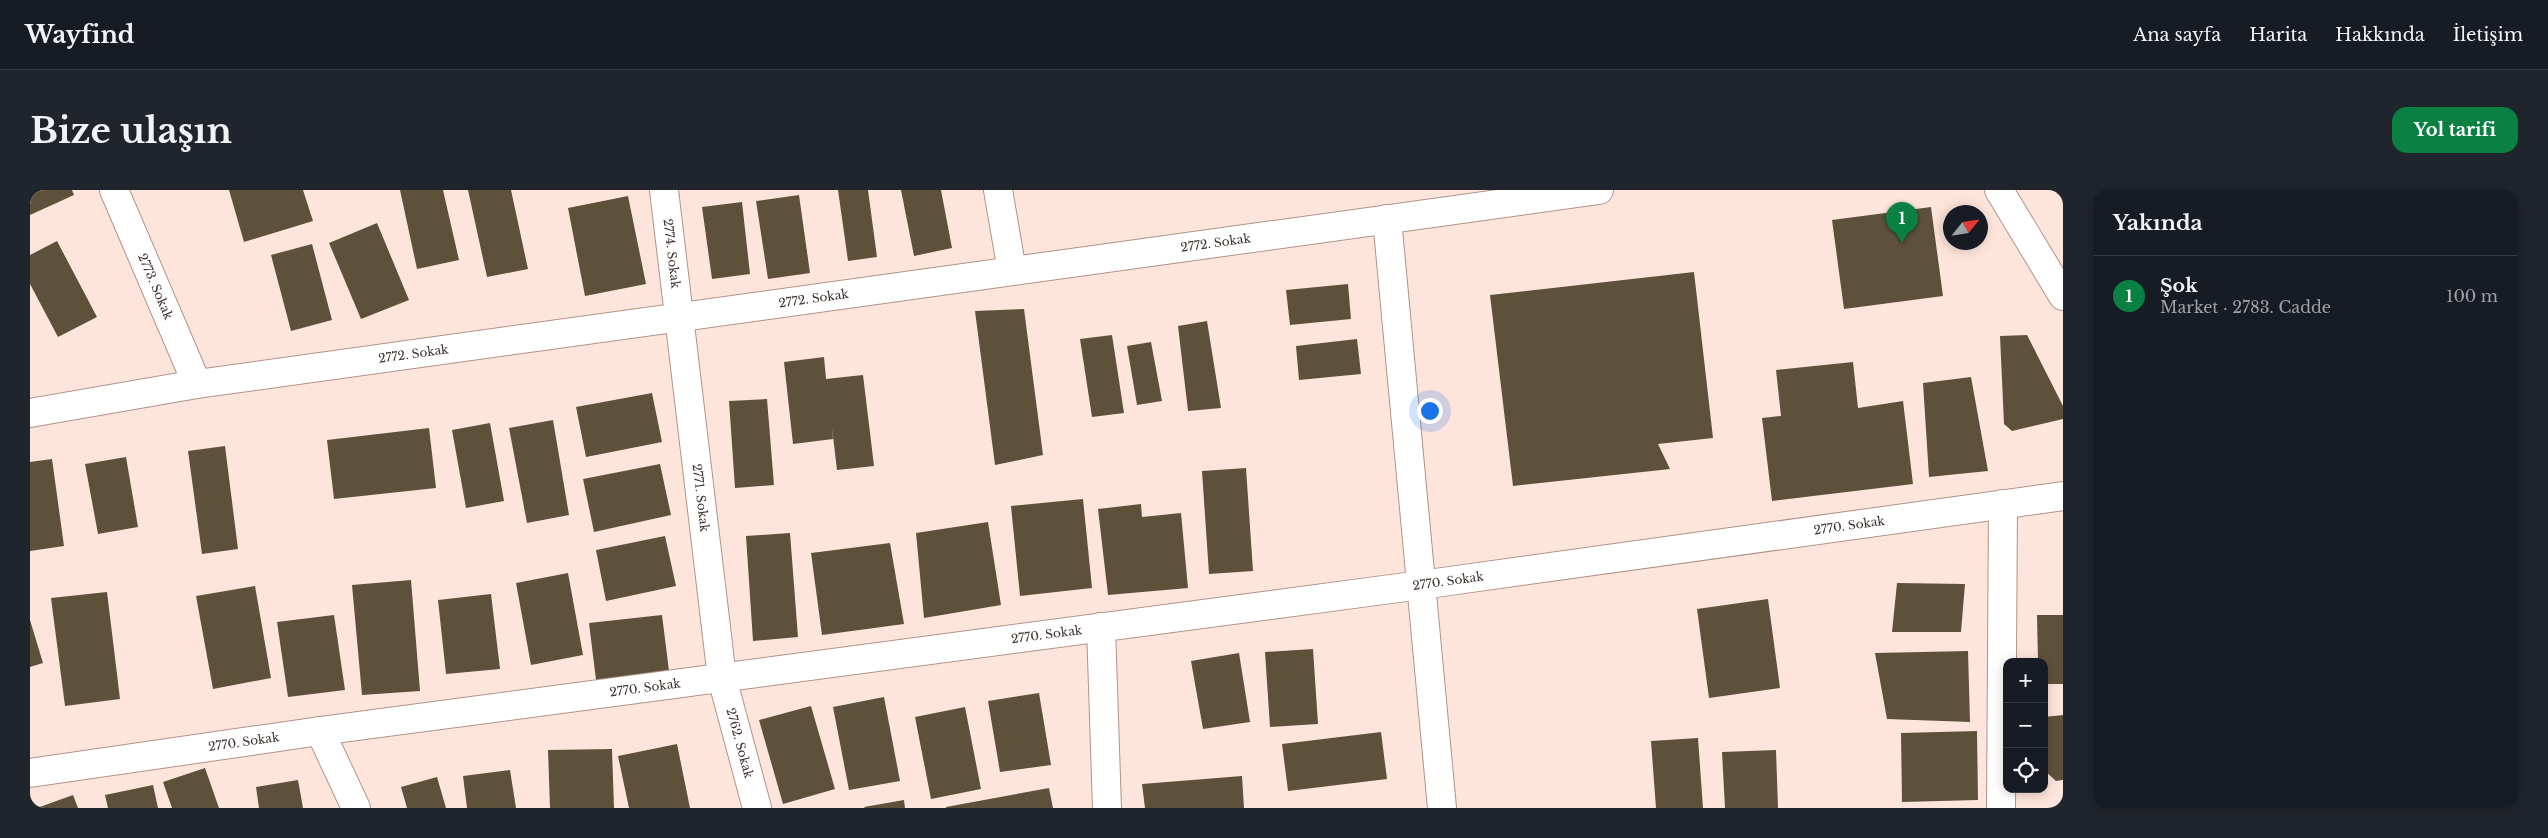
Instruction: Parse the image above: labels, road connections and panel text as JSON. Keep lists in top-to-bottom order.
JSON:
{
  "streets": {
    "street": [
      "2772. Sokak",
      "2774. Sokak",
      "2773. Sokak",
      "2771. Sokak",
      "2770. Sokak",
      "2762. Sokak"
    ]
  },
  "crossings": [
    ["2772. Sokak", "2774. Sokak"],
    ["2772. Sokak", "2773. Sokak"],
    ["2772. Sokak", "2771. Sokak"],
    ["2774. Sokak", "2771. Sokak"],
    ["2771. Sokak", "2770. Sokak"],
    ["2771. Sokak", "2762. Sokak"],
    ["2770. Sokak", "2762. Sokak"]
  ],
  "north": "top right",
  "page": {
    "header": "Wayfind",
    "nav": [
      "Ana sayfa",
      "Harita",
      "Hakkında",
      "İletişim"
    ],
    "buttons": "Yol tarifi",
    "title": "Bize ulaşın",
    "heading": "Yakında",
    "pins": "1",
    "list": [
      {
        "mark": "1",
        "name": "Şok",
        "note": "Market · 2783. Cadde",
        "value": "100 m"
      }
    ],
    "map_buttons": ["+", "−"]
  }
}
